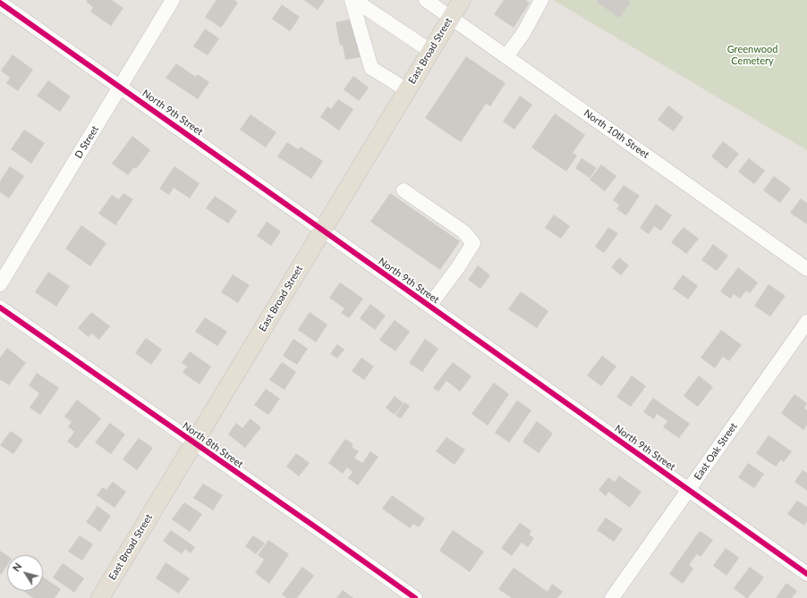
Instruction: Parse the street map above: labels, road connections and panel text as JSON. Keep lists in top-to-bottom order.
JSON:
{
  "streets": {
    "main road": ["East Broad Street"],
    "street": [
      "North 9th Street",
      "North 10th Street",
      "D Street",
      "North 8th Street",
      "East Oak Street"
    ]
  },
  "crossings": [
    ["East Broad Street", "North 9th Street"],
    ["East Broad Street", "North 10th Street"],
    ["East Broad Street", "North 8th Street"],
    ["North 9th Street", "D Street"],
    ["North 9th Street", "East Oak Street"]
  ],
  "parks": ["Greenwood Cemetery"],
  "north": "top left"
}
